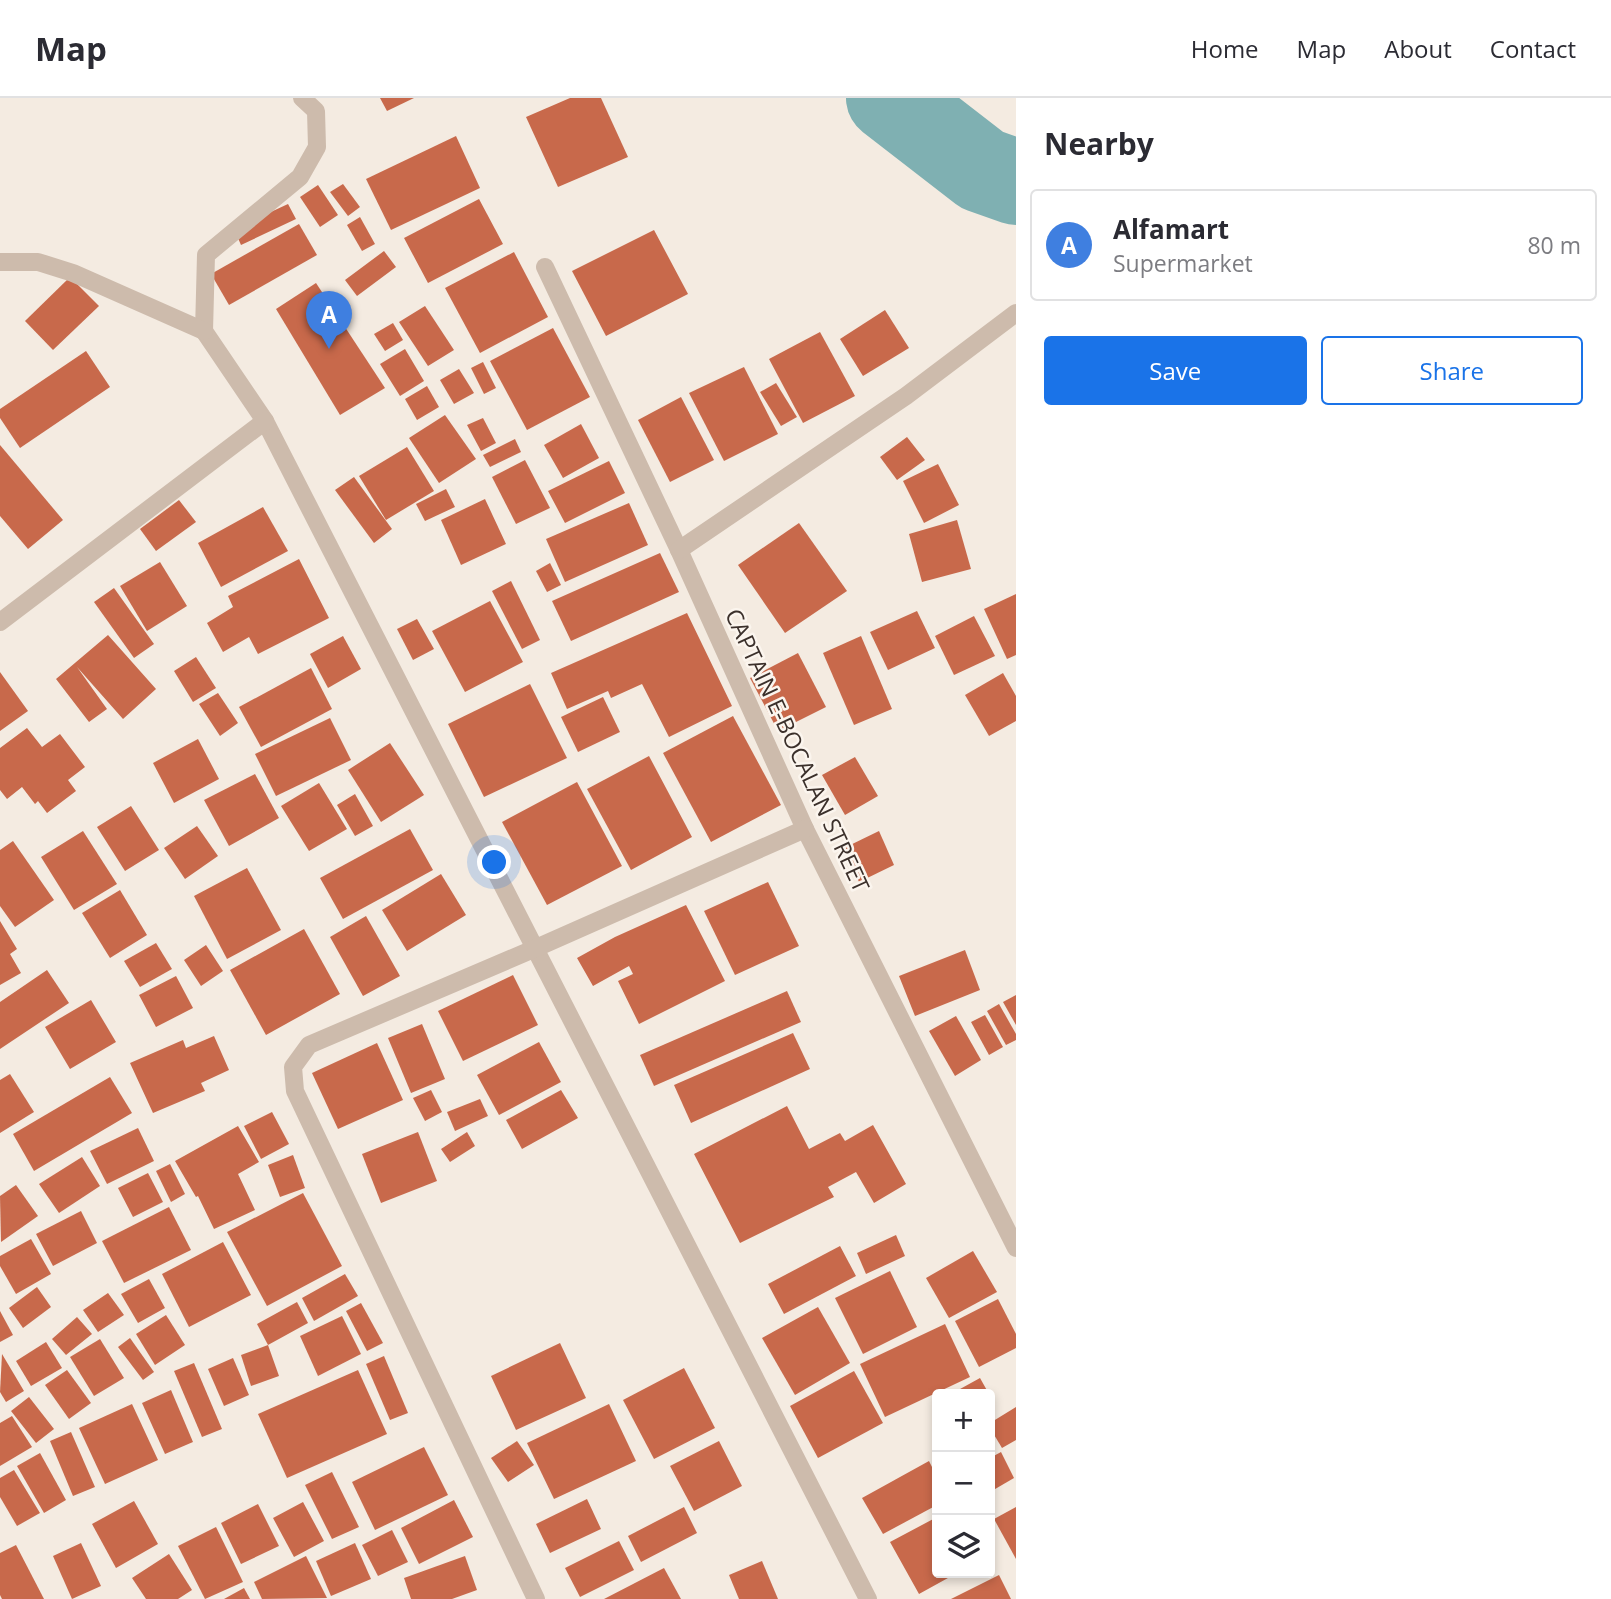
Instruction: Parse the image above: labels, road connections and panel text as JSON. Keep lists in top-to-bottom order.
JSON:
{
  "streets": {
    "street": ["CAPTAIN E-BOCALAN STREET"]
  },
  "page": {
    "header": "Map",
    "nav": [
      "Home",
      "Map",
      "About",
      "Contact"
    ],
    "heading": "Nearby",
    "list": [
      {
        "mark": "A",
        "name": "Alfamart",
        "note": "Supermarket",
        "value": "80 m"
      }
    ],
    "pins": "A",
    "buttons": ["Save", "Share"],
    "map_buttons": ["+", "−"]
  }
}
